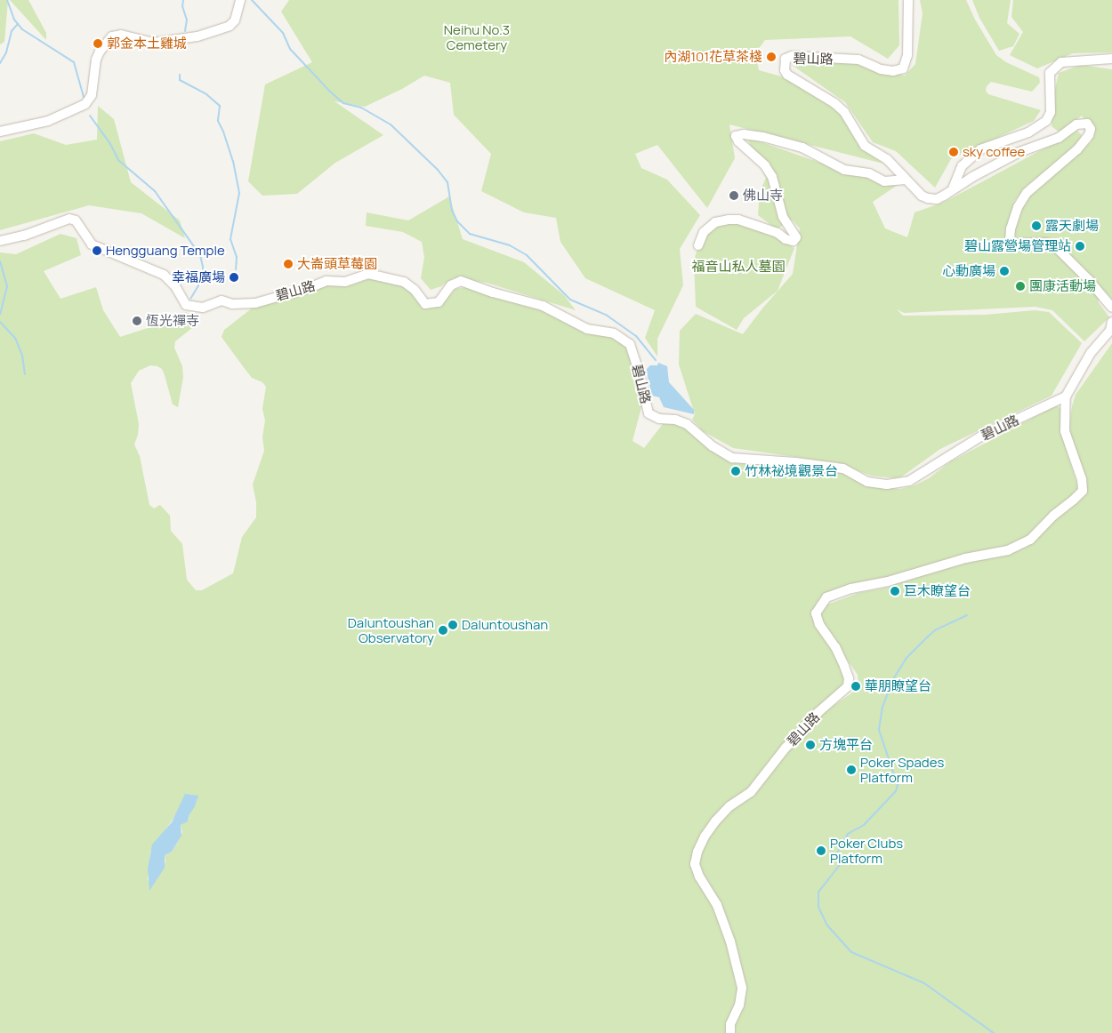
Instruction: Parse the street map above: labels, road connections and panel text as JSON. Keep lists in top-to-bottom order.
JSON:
{
  "streets": {
    "street": ["碧山路"]
  },
  "parks": ["Neihu No.3 Cemetery", "福音山私人墓園"],
  "places": [
    "郭金本土雞城",
    "內湖101花草茶棧",
    "sky coffee",
    "佛山寺",
    "露天劇場",
    "碧山露營場管理站",
    "Hengguang Temple",
    "大崙頭草莓園",
    "心動廣場",
    "幸福廣場",
    "團康活動場",
    "恆光禪寺",
    "竹林祕境觀景台",
    "巨木瞭望台",
    "Daluntoushan",
    "Daluntoushan Observatory",
    "華朋瞭望台",
    "方塊平台",
    "Poker Spades Platform",
    "Poker Clubs Platform"
  ]
}
